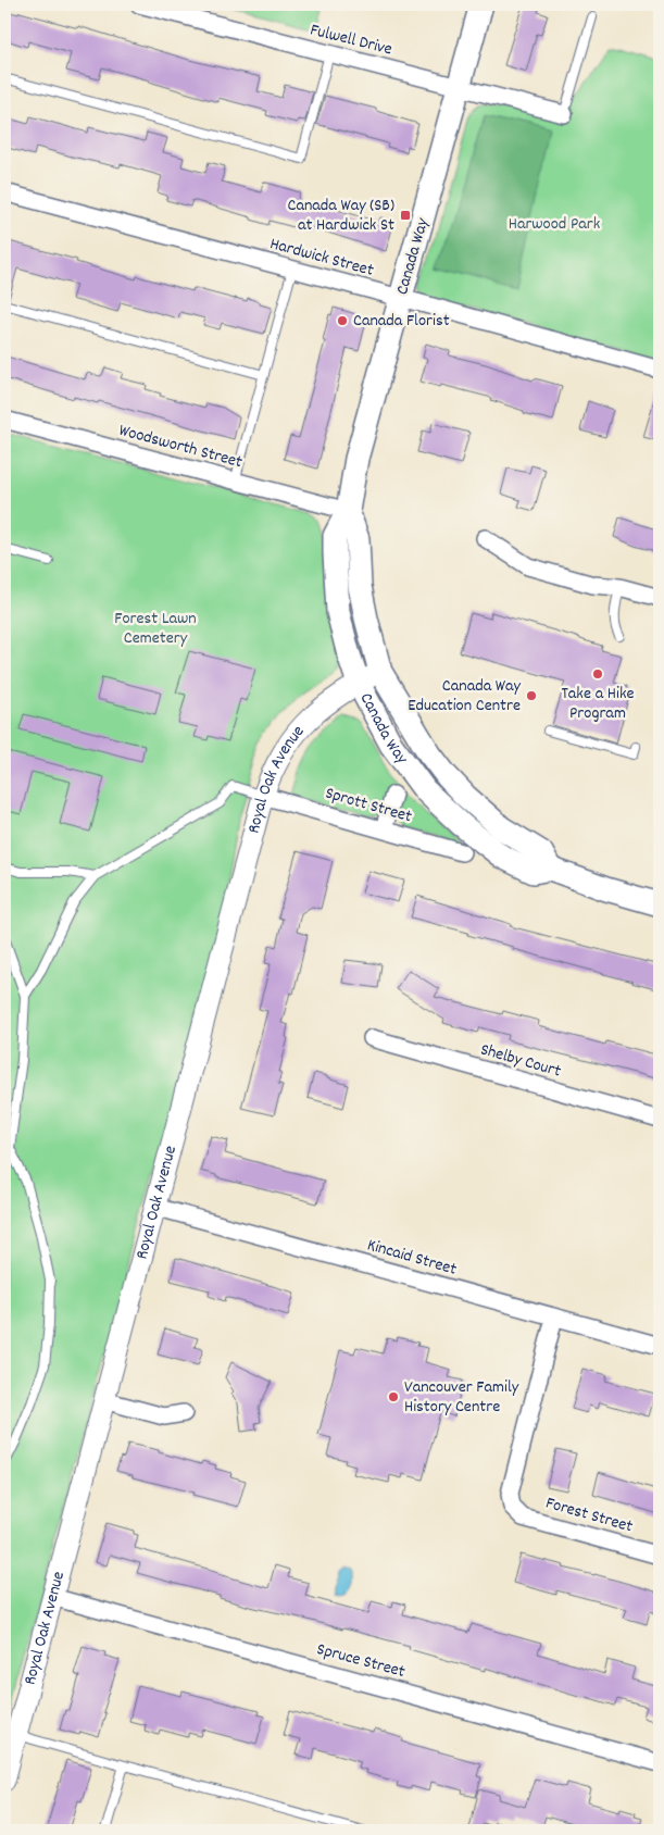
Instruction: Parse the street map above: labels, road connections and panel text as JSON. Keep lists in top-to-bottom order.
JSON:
{
  "streets": {
    "main road": ["Canada Way"],
    "street": [
      "Fulwell Drive",
      "Hardwick Street",
      "Woodsworth Street",
      "Royal Oak Avenue",
      "Sprott Street",
      "Shelby Court",
      "Kincaid Street",
      "Forest Street",
      "Spruce Street"
    ]
  },
  "crossings": [
    ["Fulwell Drive", "Canada Way"],
    ["Canada Way", "Hardwick Street"],
    ["Canada Way", "Woodsworth Street"],
    ["Canada Way", "Royal Oak Avenue"],
    ["Royal Oak Avenue", "Sprott Street"],
    ["Royal Oak Avenue", "Kincaid Street"],
    ["Royal Oak Avenue", "Spruce Street"],
    ["Kincaid Street", "Forest Street"]
  ],
  "parks": ["Harwood Park", "Forest Lawn Cemetery"],
  "places": {
    "transit": ["Canada Way (SB) at Hardwick St"],
    "other": [
      "Canada Florist",
      "Take a Hike Program",
      "Canada Way Education Centre",
      "Vancouver Family History Centre"
    ]
  }
}
